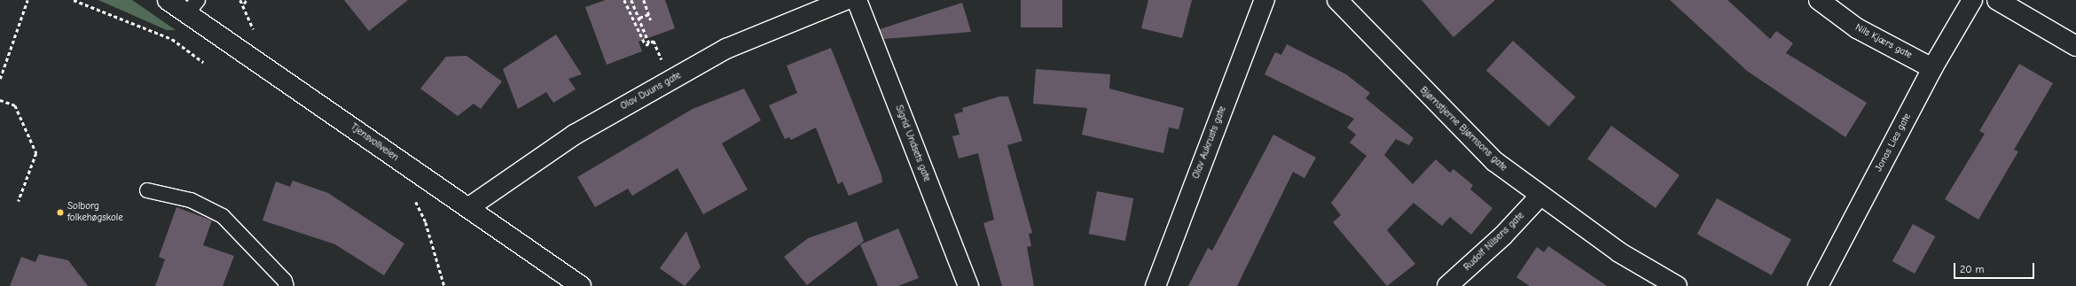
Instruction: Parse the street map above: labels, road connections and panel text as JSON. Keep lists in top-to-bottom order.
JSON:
{
  "streets": {
    "street": [
      "Nils Kjærs gate",
      "Olav Duuns gate",
      "Bjørnstjerne Bjørnsons gate",
      "Tjensvollveien",
      "Olav Aukrusts gate",
      "Jonas Lies gate",
      "Sigrid Undsets gate",
      "Rudolf Nilsens gate"
    ]
  },
  "crossings": [
    ["Nils Kjærs gate", "Jonas Lies gate"],
    ["Olav Duuns gate", "Tjensvollveien"],
    ["Bjørnstjerne Bjørnsons gate", "Rudolf Nilsens gate"]
  ],
  "places": ["Solborg folkehøgskole"],
  "scale_bar": "20 m"
}
